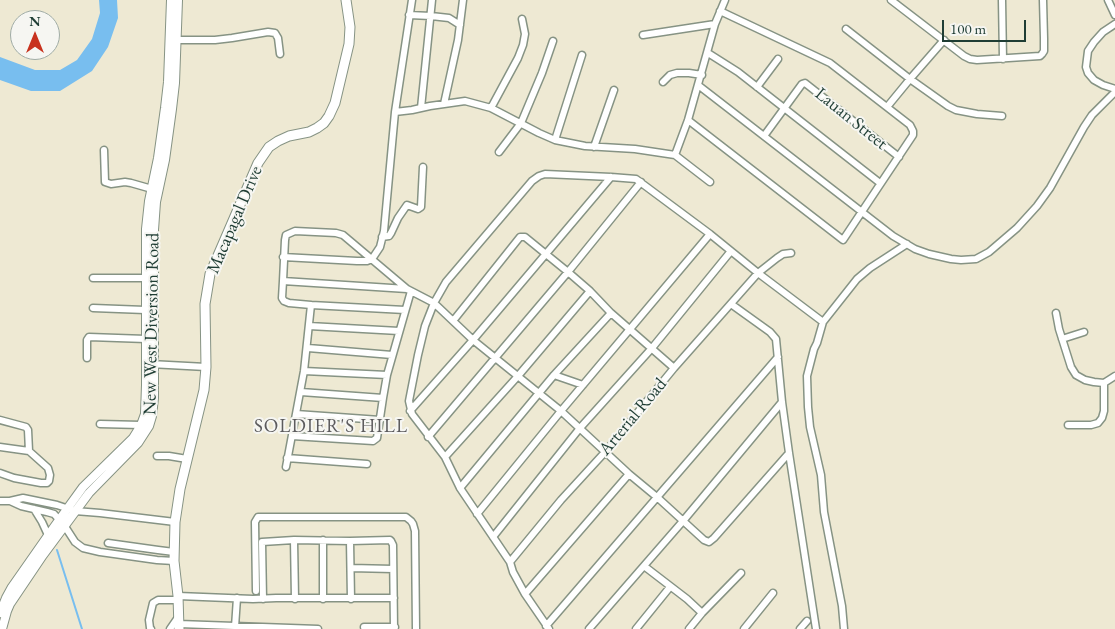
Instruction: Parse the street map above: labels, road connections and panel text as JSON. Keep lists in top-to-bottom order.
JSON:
{
  "streets": {
    "main road": ["Macapagal Drive"],
    "street": ["Lauan Street", "New West Diversion Road", "Arterial Road"]
  },
  "districts": ["SOLDIER'S HILL"],
  "scale_bar": "100 m",
  "north": "top"
}
